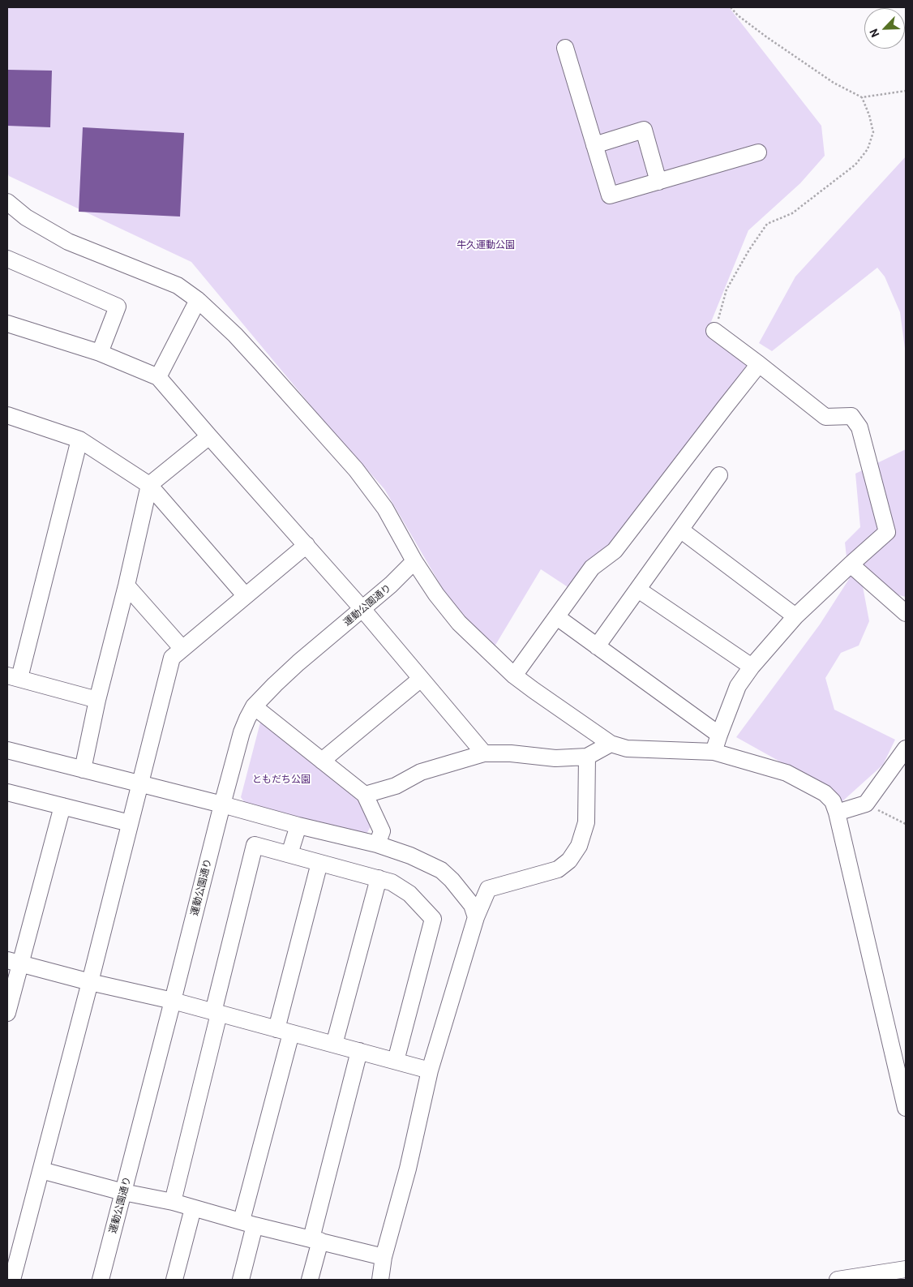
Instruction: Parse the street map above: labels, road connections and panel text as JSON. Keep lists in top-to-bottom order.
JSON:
{
  "streets": {
    "street": ["運動公園通り"]
  },
  "parks": ["牛久運動公園", "ともだち公園"],
  "north": "bottom left"
}
